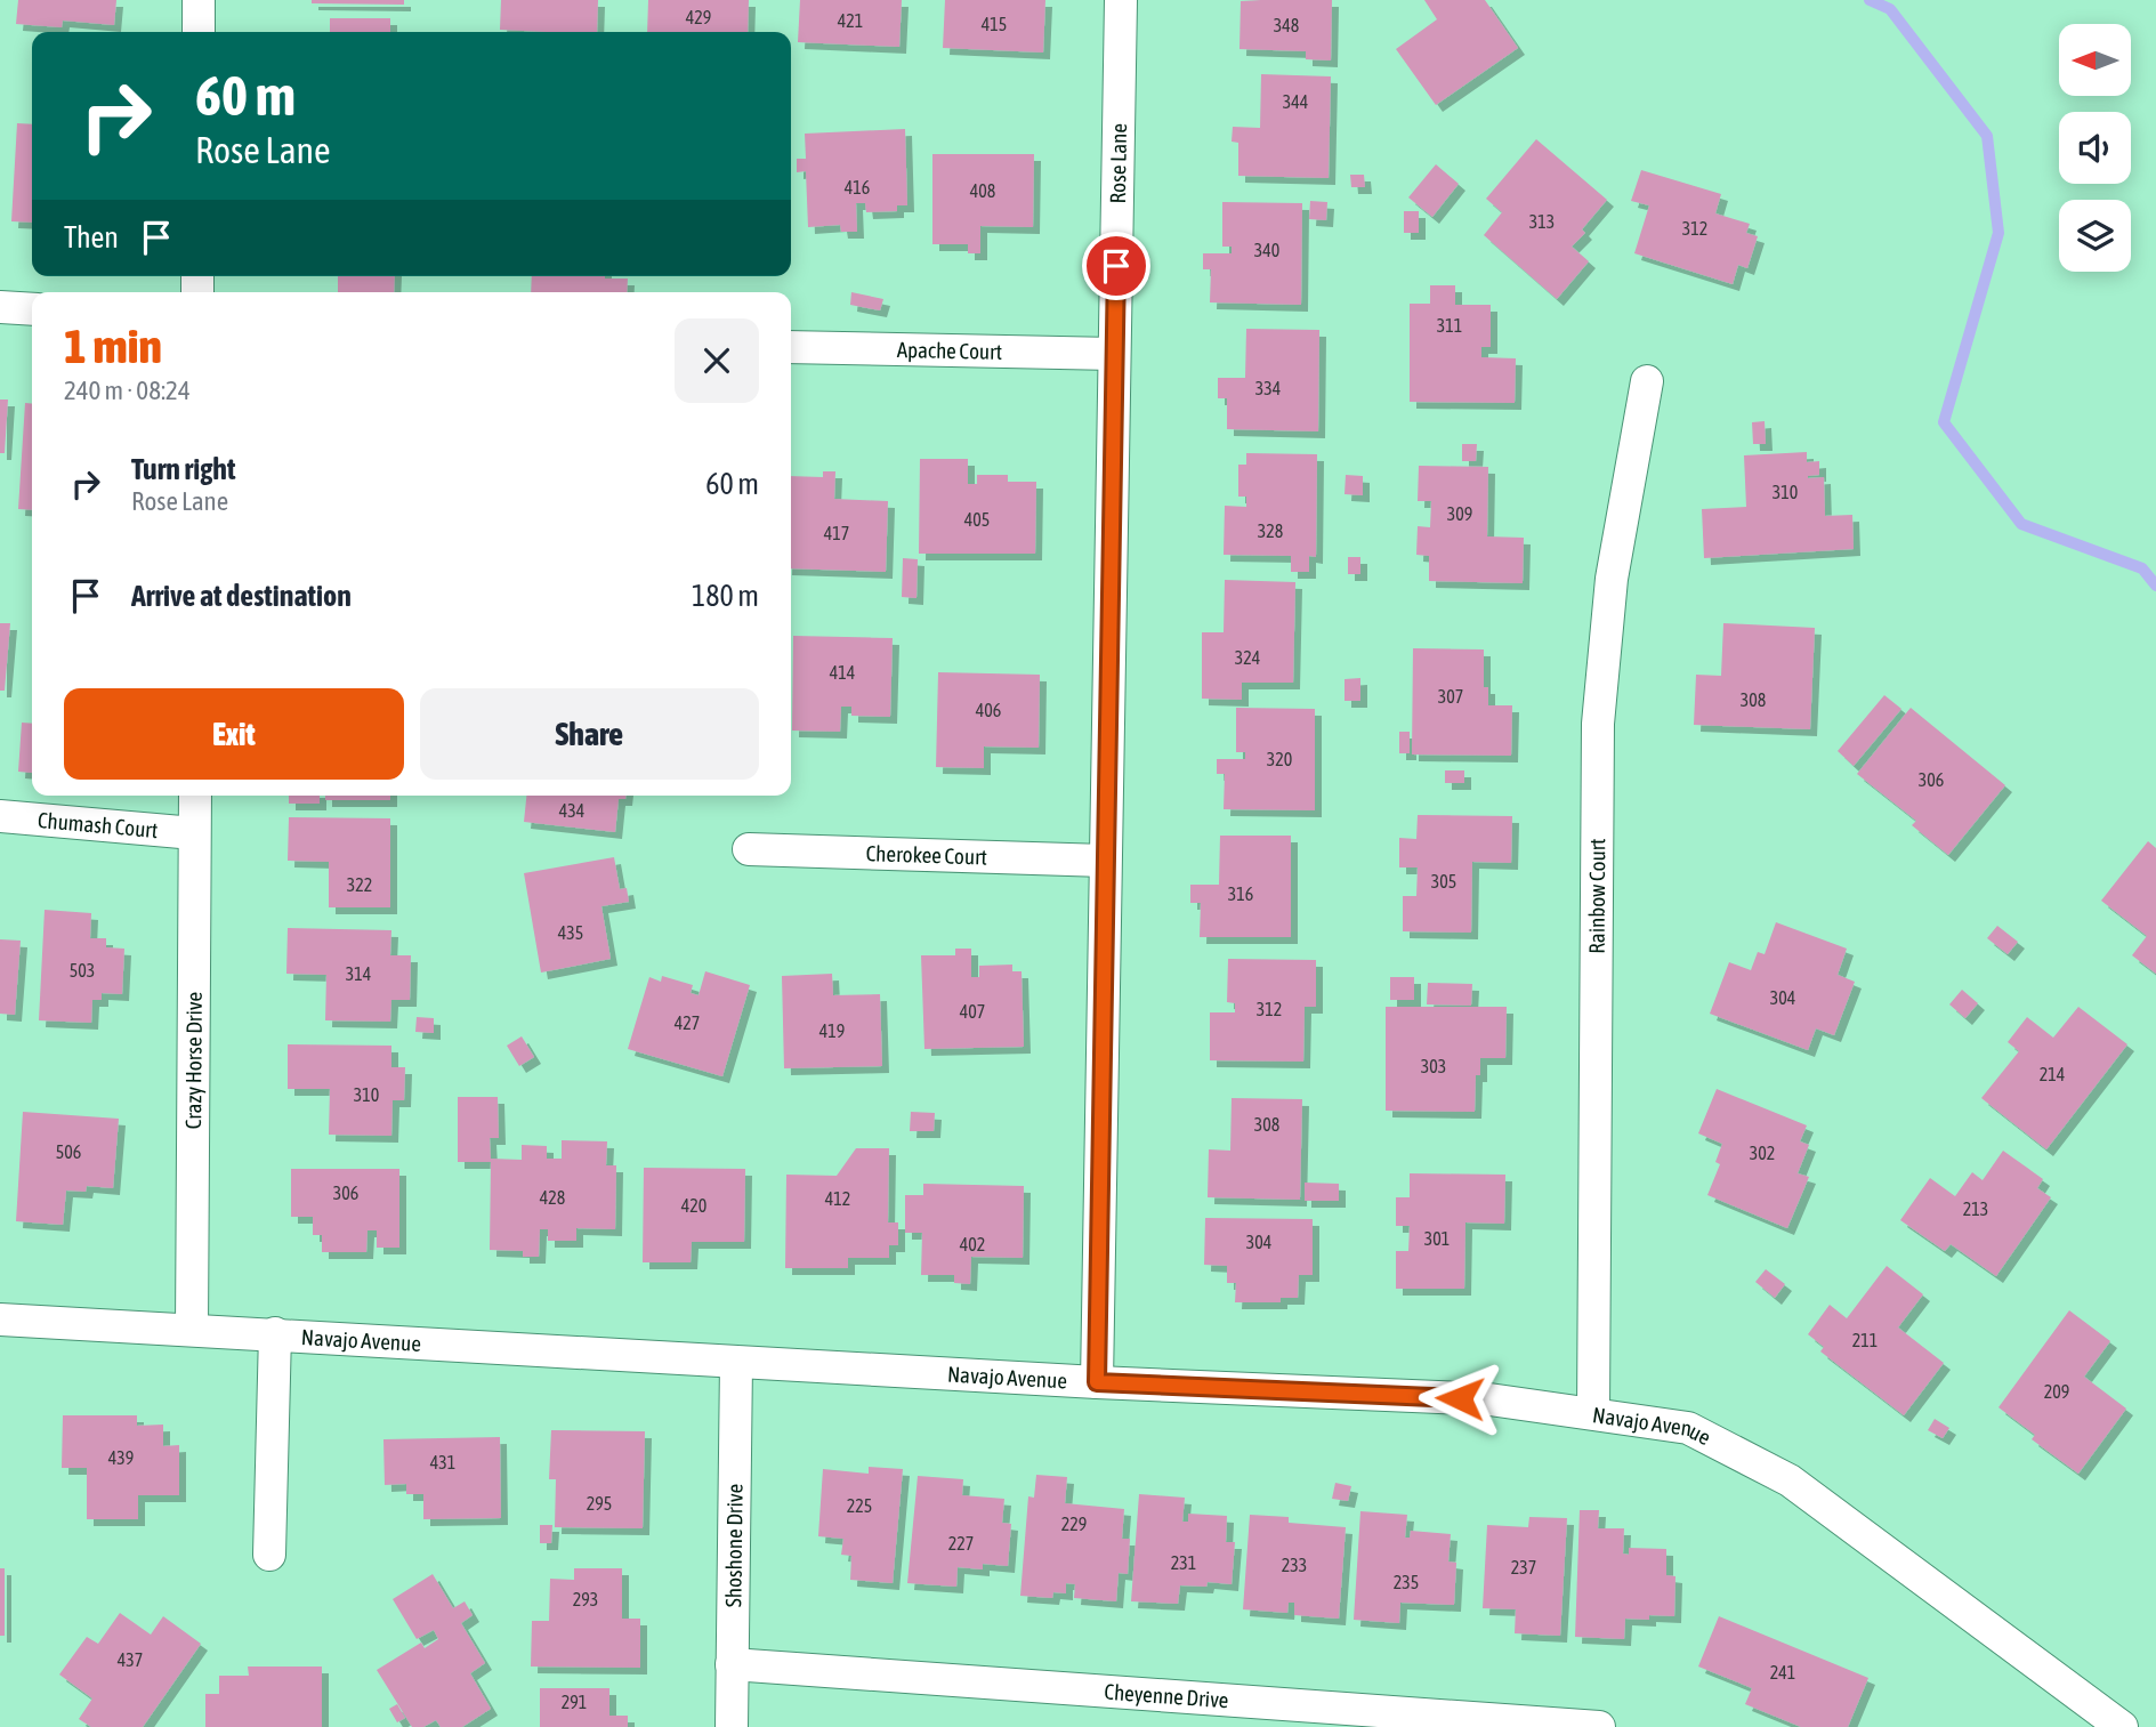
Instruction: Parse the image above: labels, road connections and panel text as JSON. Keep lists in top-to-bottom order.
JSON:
{
  "streets": {
    "street": [
      "Rose Lane",
      "Apache Court",
      "Chumash Court",
      "Cherokee Court",
      "Rainbow Court",
      "Crazy Horse Drive",
      "Navajo Avenue",
      "Shoshone Drive",
      "Cheyenne Drive"
    ]
  },
  "crossings": [
    ["Rose Lane", "Apache Court"],
    ["Rose Lane", "Cherokee Court"],
    ["Rose Lane", "Navajo Avenue"],
    ["Chumash Court", "Crazy Horse Drive"],
    ["Rainbow Court", "Navajo Avenue"],
    ["Crazy Horse Drive", "Navajo Avenue"],
    ["Navajo Avenue", "Shoshone Drive"],
    ["Shoshone Drive", "Cheyenne Drive"]
  ],
  "house_numbers": [
    "429",
    "421",
    "415",
    "348",
    "344",
    "416",
    "408",
    "313",
    "312",
    "340",
    "311",
    "334",
    "310",
    "309",
    "405",
    "328",
    "417",
    "324",
    "414",
    "307",
    "308",
    "406",
    "320",
    "306",
    "434",
    "305",
    "322",
    "316",
    "435",
    "503",
    "314",
    "304",
    "312",
    "407",
    "427",
    "419",
    "303",
    "214",
    "310",
    "308",
    "506",
    "302",
    "306",
    "428",
    "412",
    "420",
    "213",
    "301",
    "304",
    "402",
    "211",
    "209",
    "439",
    "431",
    "295",
    "225",
    "229",
    "227",
    "231",
    "233",
    "237",
    "235",
    "293",
    "437",
    "241",
    "291"
  ],
  "north": "left",
  "page": {
    "turn": ["60 m", "Rose Lane"],
    "then": "Then",
    "heading": ["1 min", "240 m · 08:24"],
    "list": [
      {
        "name": "Turn right",
        "note": "Rose Lane",
        "value": "60 m"
      },
      {
        "name": "Arrive at destination",
        "value": "180 m"
      }
    ],
    "buttons": ["Exit", "Share"]
  }
}
